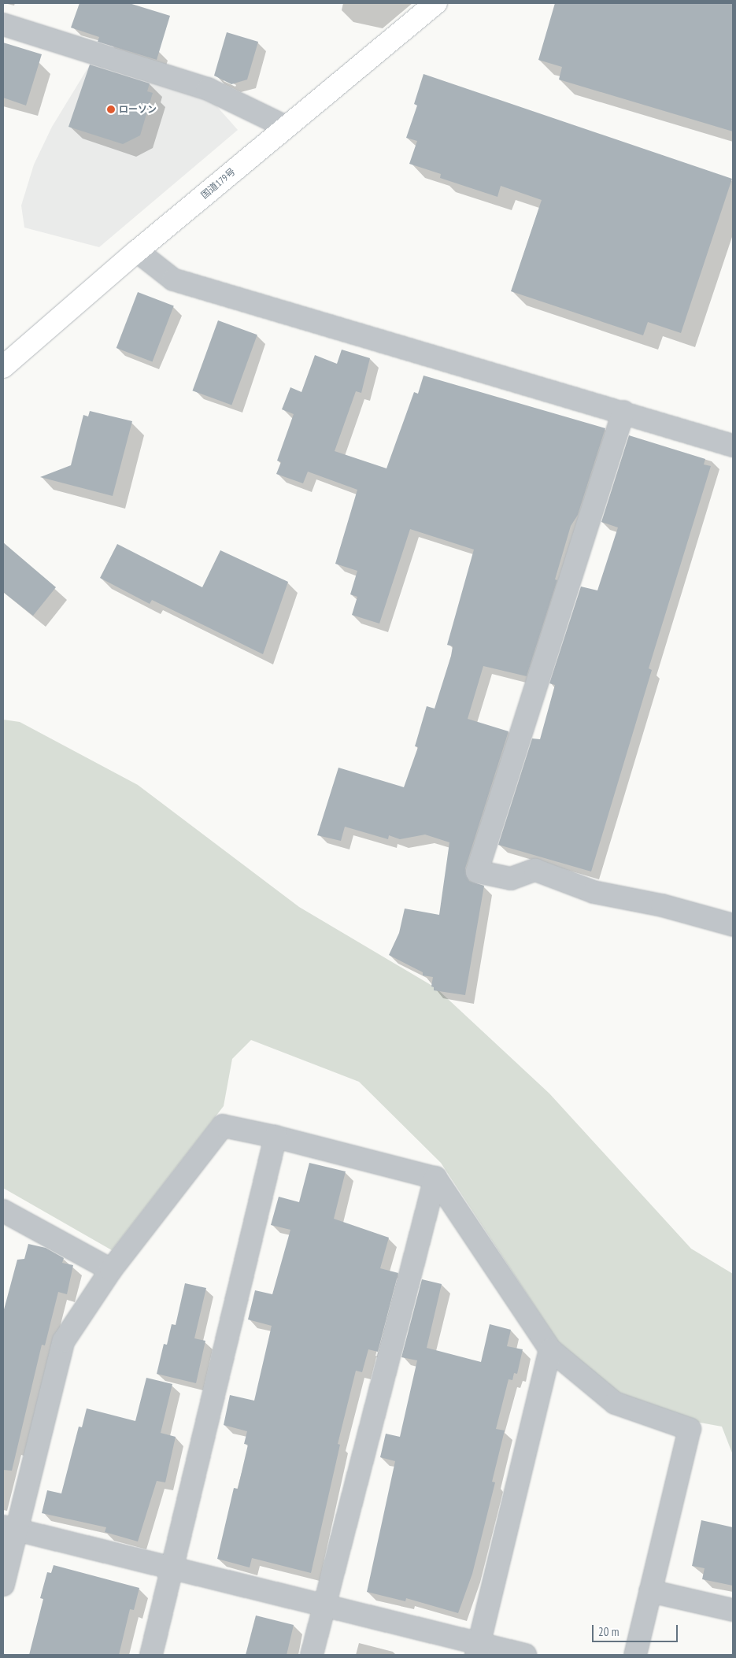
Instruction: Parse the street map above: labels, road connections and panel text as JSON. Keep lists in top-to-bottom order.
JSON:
{
  "streets": {
    "highway": ["国道179号"]
  },
  "places": ["ローソン"],
  "scale_bar": "20 m"
}
